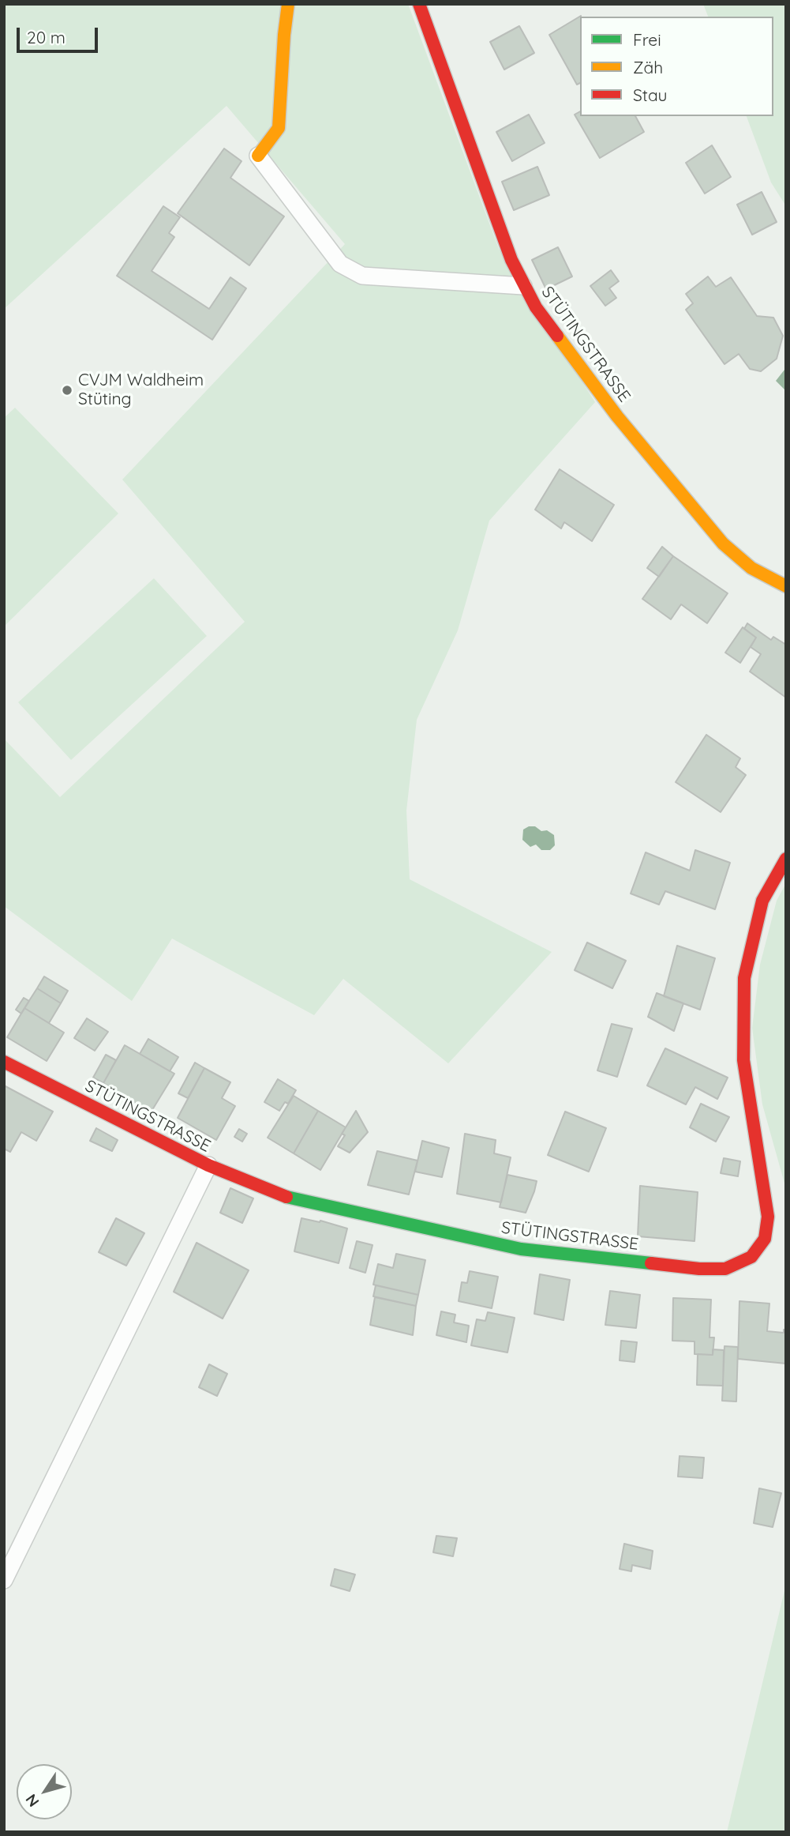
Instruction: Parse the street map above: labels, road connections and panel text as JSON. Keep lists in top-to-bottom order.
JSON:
{
  "streets": {
    "street": ["STÜTINGSTRASSE"]
  },
  "places": ["CVJM Waldheim Stüting"],
  "legend": ["Frei", "Zäh", "Stau"],
  "scale_bar": "20 m",
  "north": "bottom left"
}
